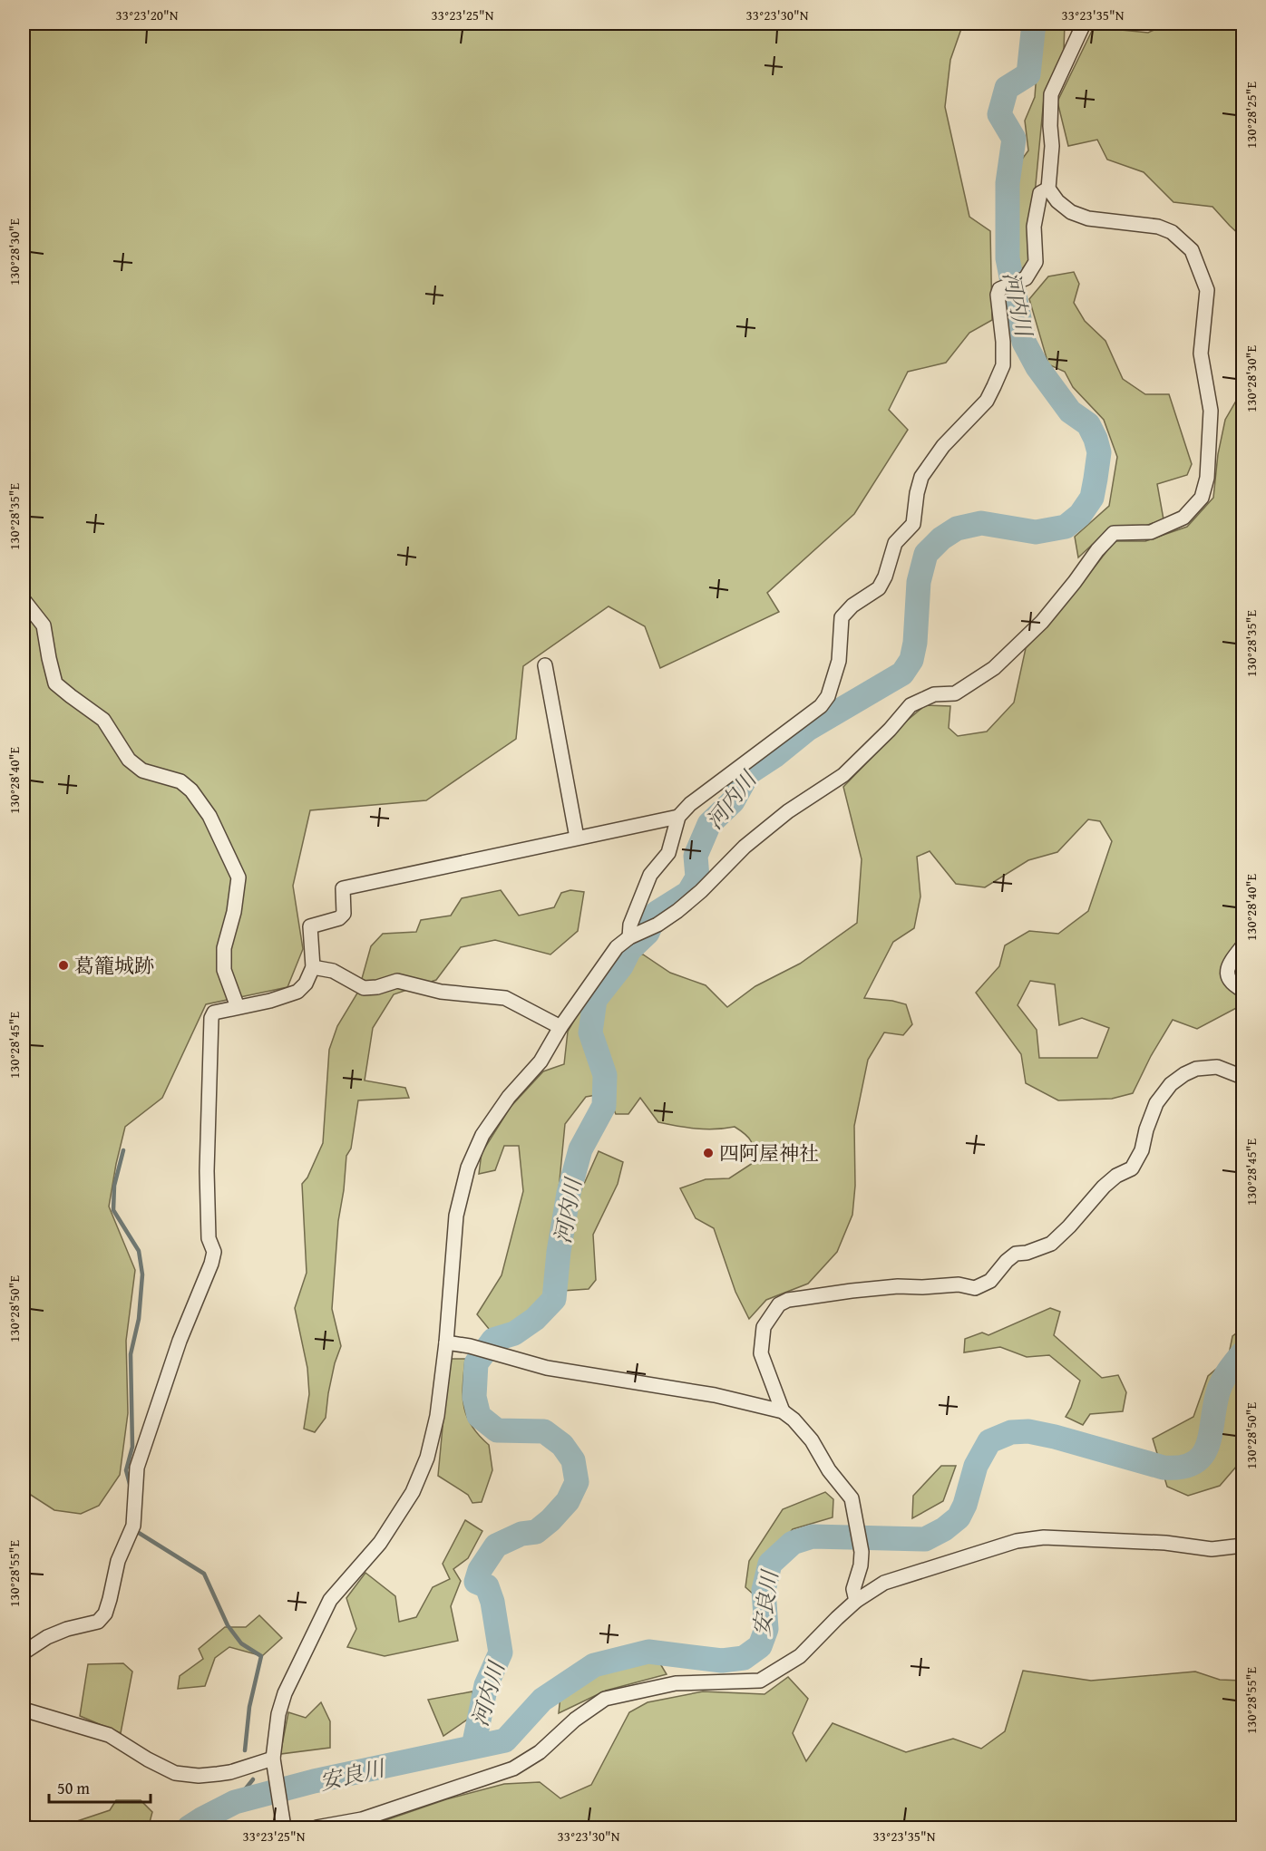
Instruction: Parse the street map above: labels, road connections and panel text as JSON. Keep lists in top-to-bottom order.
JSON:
{
  "water": ["河内川", "安良川"],
  "places": ["葛籠城跡", "四阿屋神社"],
  "scale_bar": "50 m",
  "coordinates": [
    "33°23'20\"N",
    "33°23'25\"N",
    "33°23'30\"N",
    "33°23'35\"N",
    "130°28'25\"E",
    "130°28'30\"E",
    "130°28'35\"E",
    "130°28'40\"E",
    "130°28'45\"E",
    "130°28'50\"E",
    "130°28'55\"E"
  ]
}
